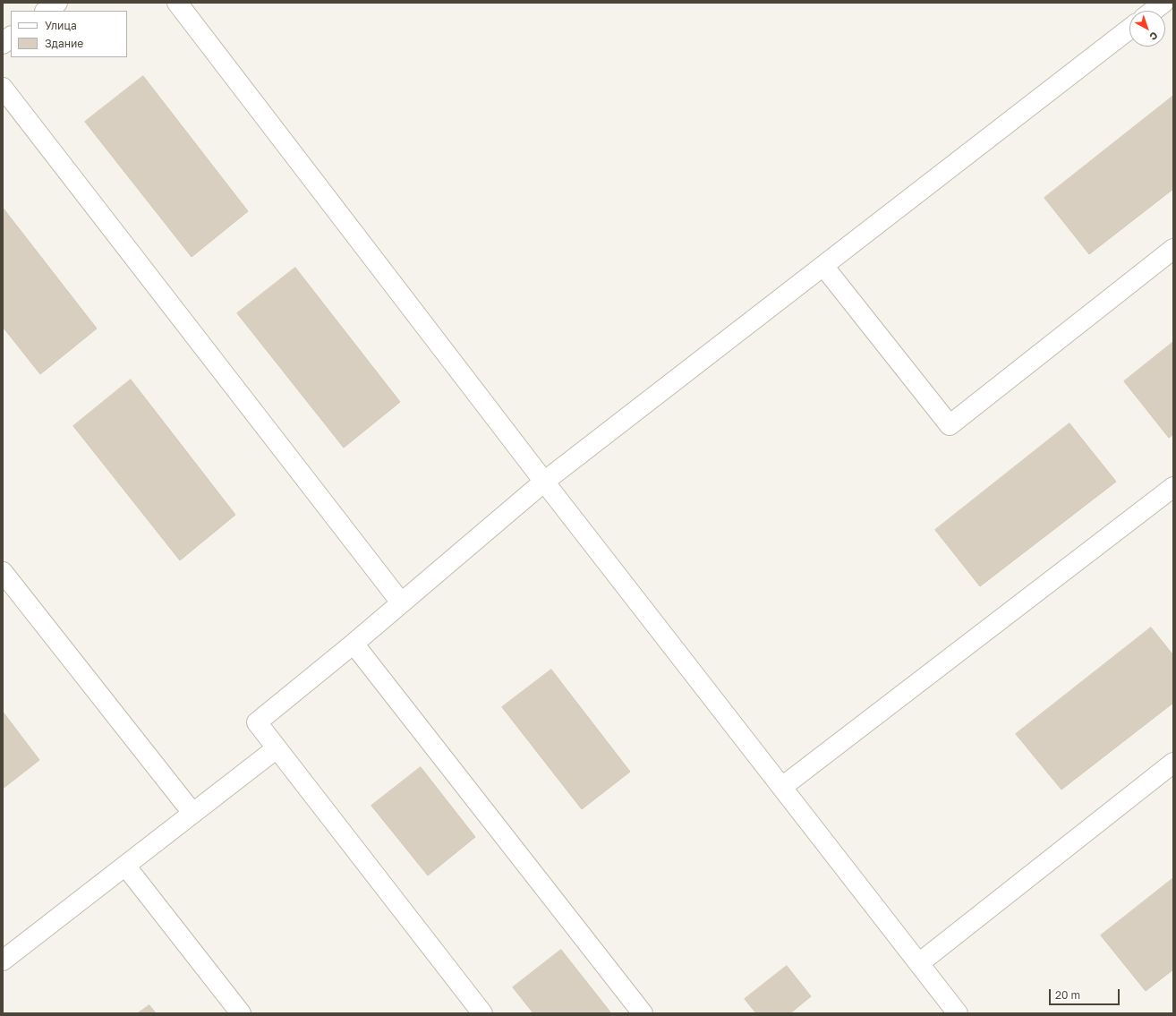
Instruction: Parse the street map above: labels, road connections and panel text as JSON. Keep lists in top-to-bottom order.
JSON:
{
  "legend": ["Улица", "Здание"],
  "scale_bar": "20 m",
  "north": "bottom right"
}
